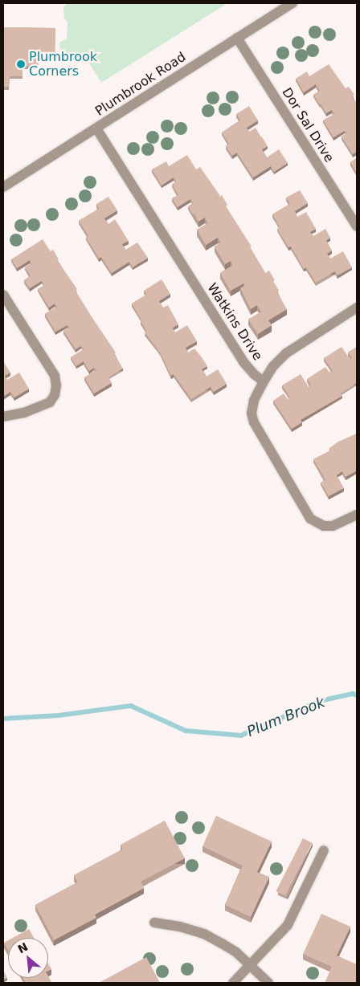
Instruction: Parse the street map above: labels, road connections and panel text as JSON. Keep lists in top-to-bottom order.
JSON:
{
  "streets": {
    "street": ["Plumbrook Road", "Dor Sal Drive", "Watkins Drive"]
  },
  "crossings": [
    ["Plumbrook Road", "Dor Sal Drive"],
    ["Plumbrook Road", "Watkins Drive"]
  ],
  "water": ["Plum Brook"],
  "places": ["Plumbrook Corners"],
  "north": "top left"
}
